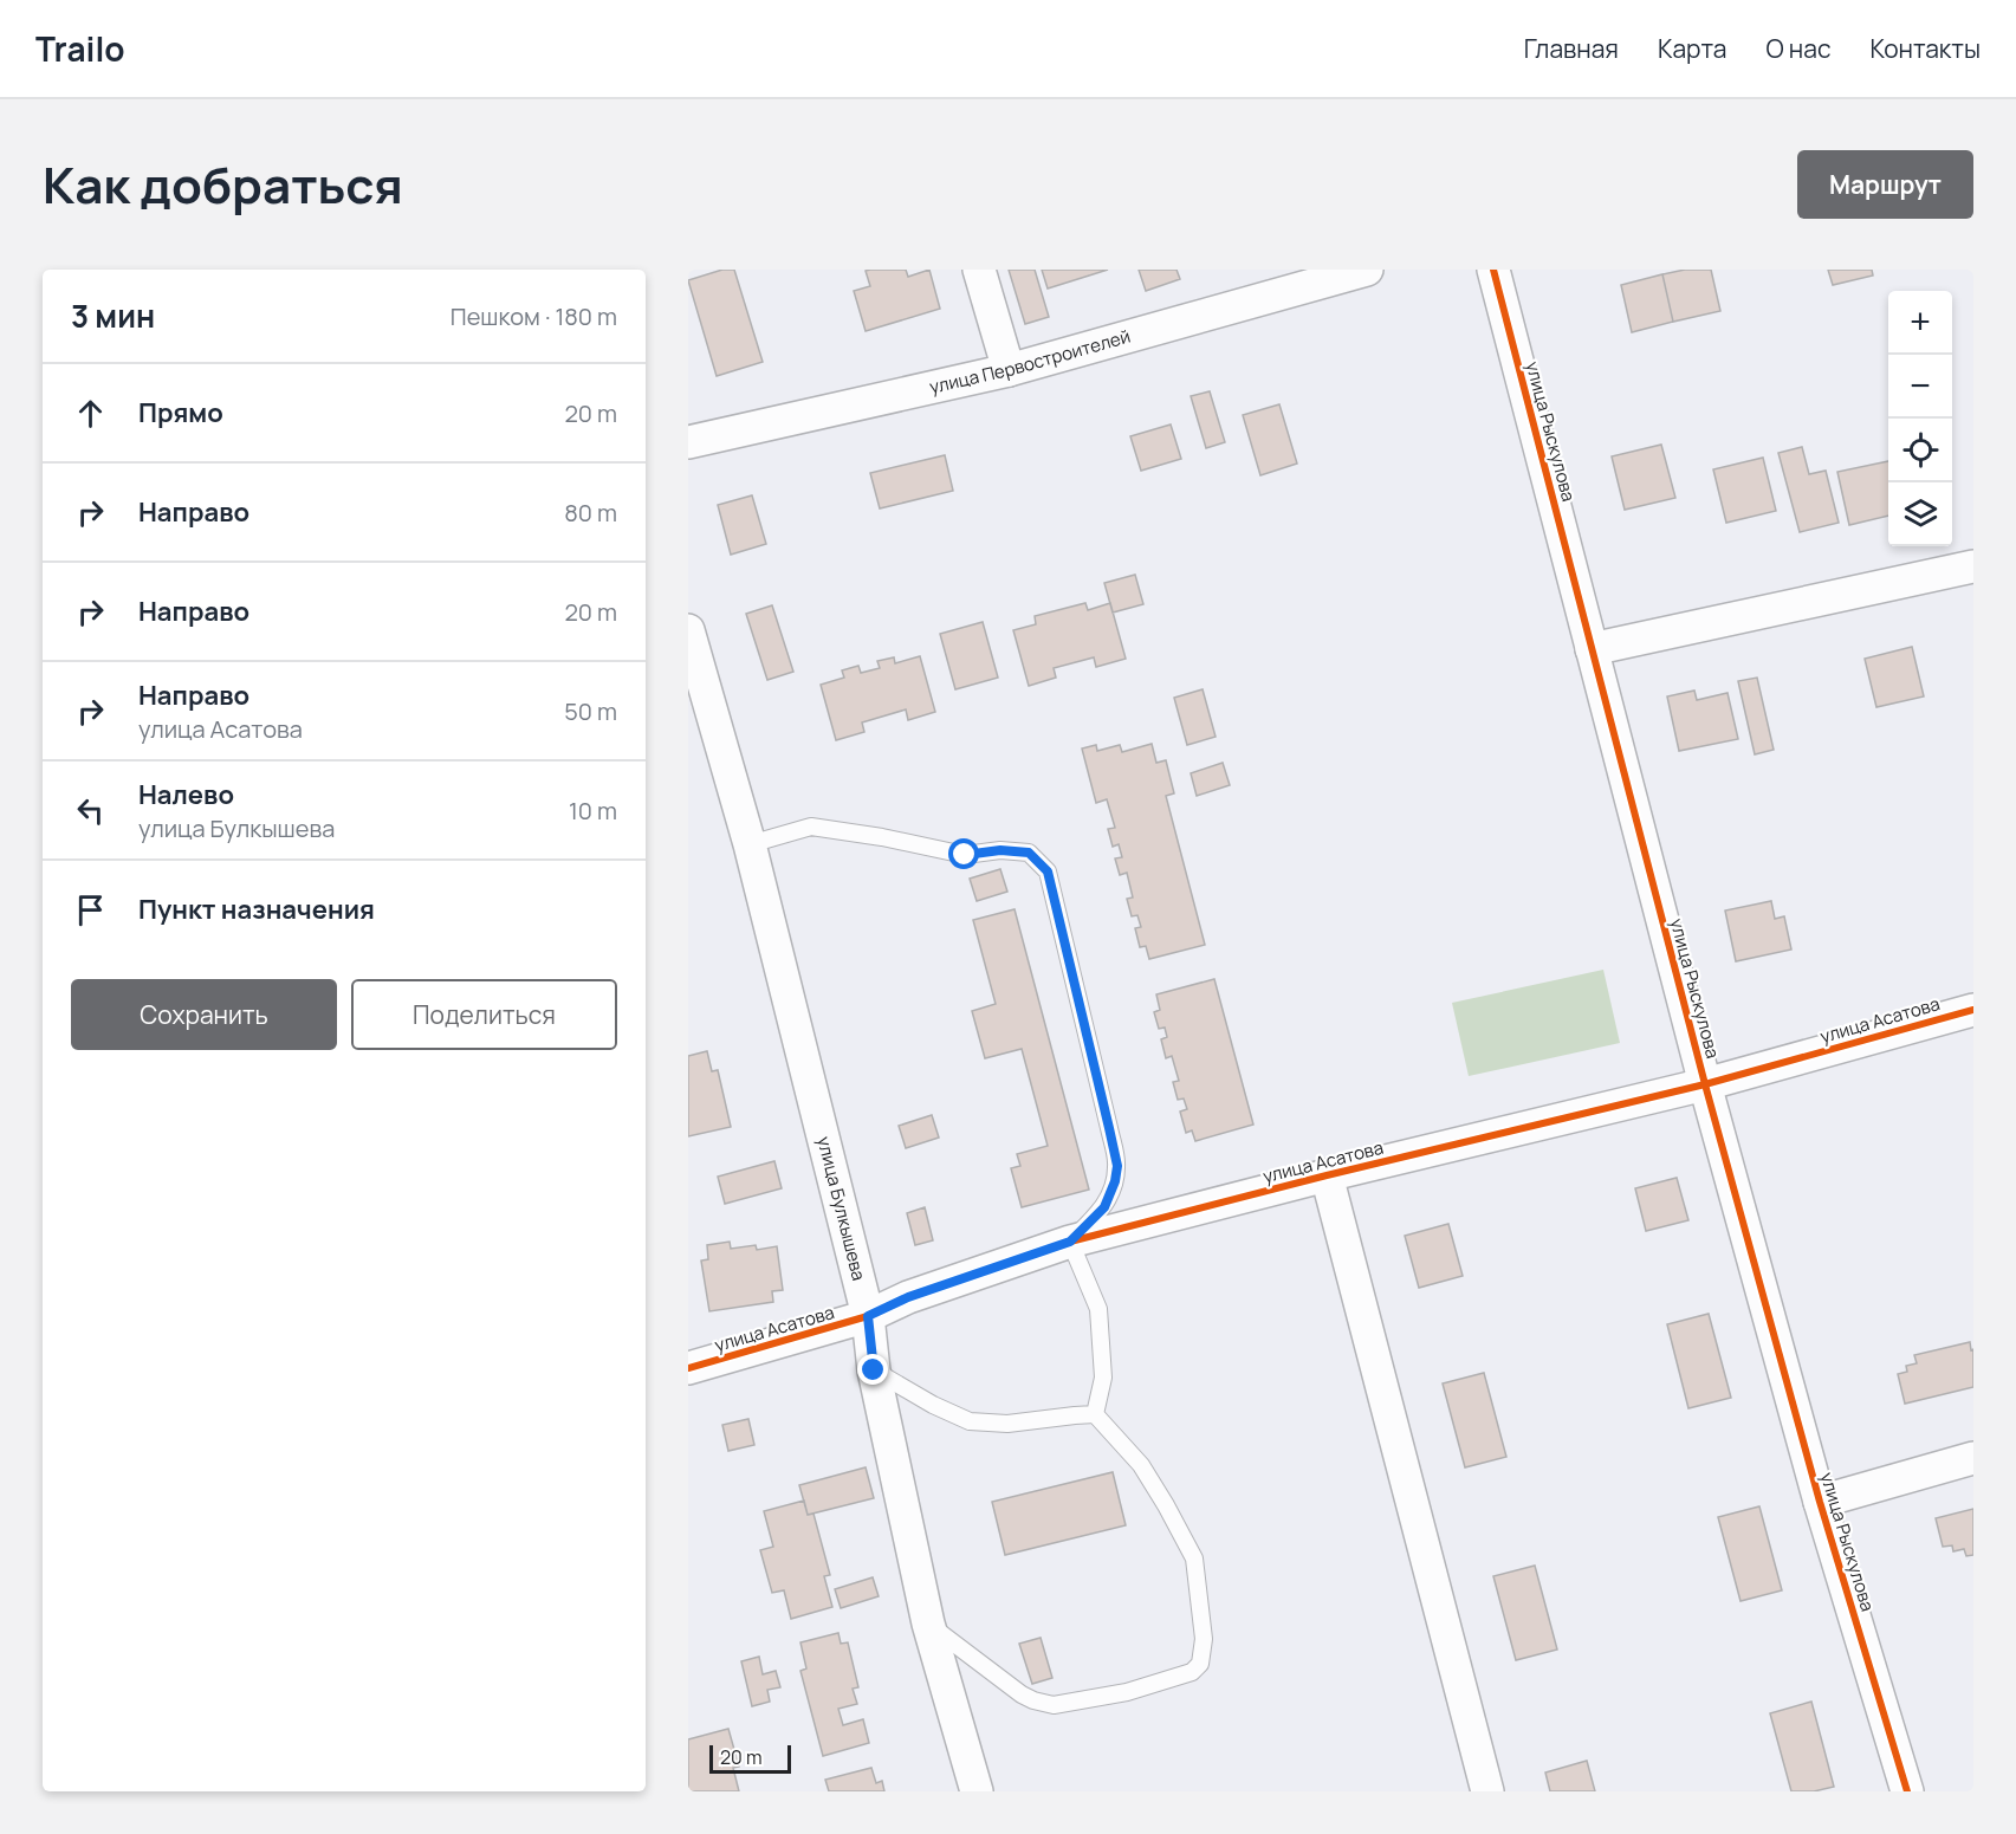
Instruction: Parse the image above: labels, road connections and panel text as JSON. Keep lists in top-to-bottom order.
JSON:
{
  "streets": {
    "street": [
      "улица Первостроителей",
      "улица Рыскулова",
      "улица Асатова",
      "улица Булкышева"
    ]
  },
  "crossings": [
    ["улица Рыскулова", "улица Асатова"],
    ["улица Асатова", "улица Булкышева"]
  ],
  "scale_bar": "20 m",
  "page": {
    "header": "Trailo",
    "nav": [
      "Главная",
      "Карта",
      "О нас",
      "Контакты"
    ],
    "title": "Как добраться",
    "buttons": [
      "Маршрут",
      ["Сохранить", "Поделиться"]
    ],
    "heading": ["3 мин", "Пешком · 180 m"],
    "map_buttons": ["+", "−"],
    "list": [
      ["Прямо", "20 m"],
      ["Направо", "80 m"],
      ["Направо", "20 m"],
      ["Направо", "улица Асатова", "50 m"],
      ["Налево", "улица Булкышева", "10 m"],
      "Пункт назначения"
    ],
    "scale": "20 m"
  }
}
